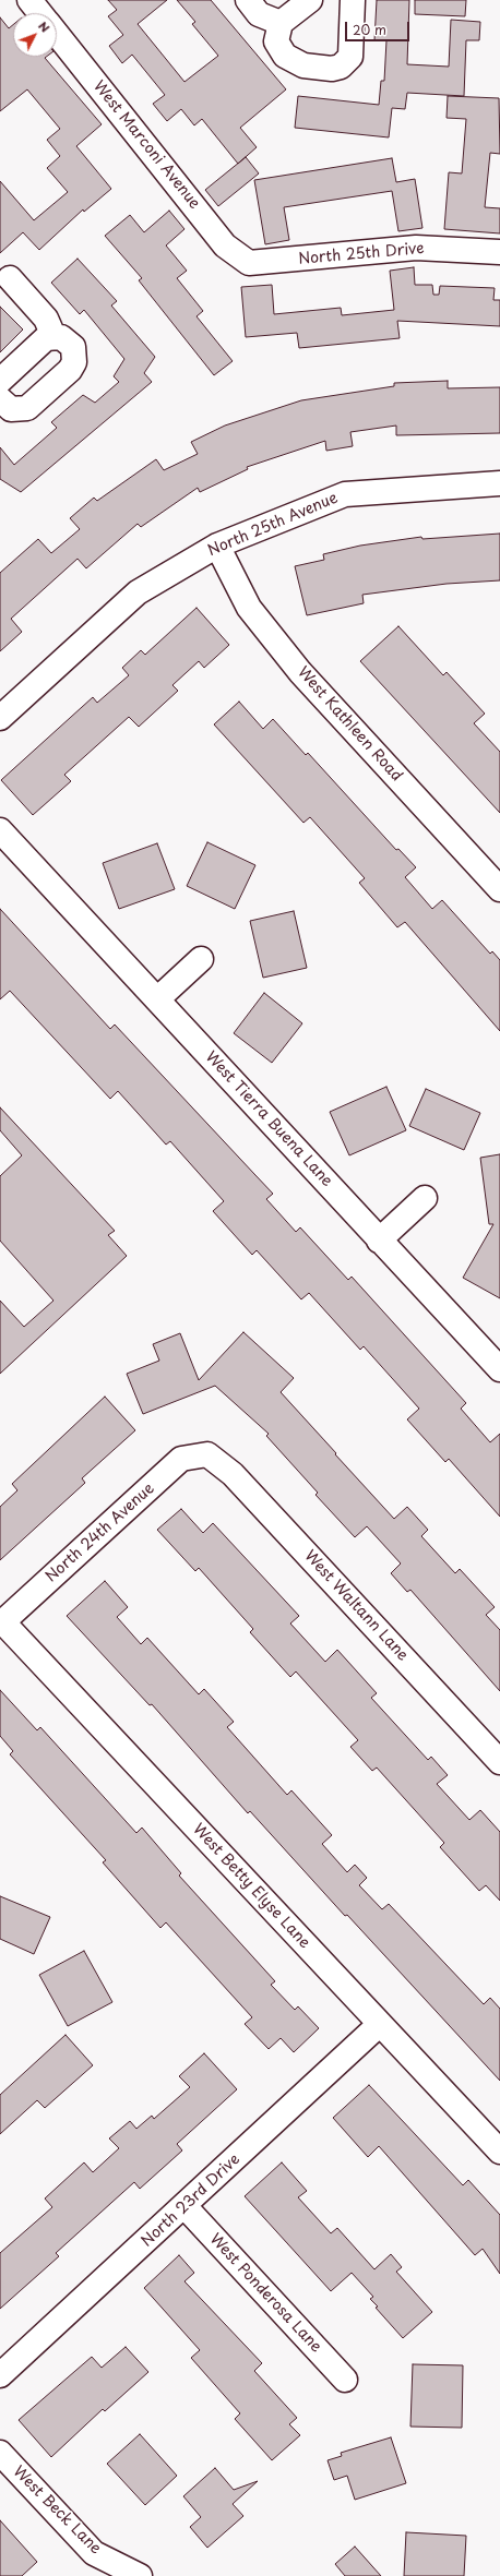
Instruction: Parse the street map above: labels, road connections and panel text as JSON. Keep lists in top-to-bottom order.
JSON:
{
  "streets": {
    "street": [
      "West Marconi Avenue",
      "North 25th Drive",
      "North 25th Avenue",
      "West Kathleen Road",
      "West Tierra Buena Lane",
      "North 24th Avenue",
      "West Waltann Lane",
      "West Betty Elyse Lane",
      "North 23rd Drive",
      "West Ponderosa Lane",
      "West Beck Lane"
    ]
  },
  "crossings": [
    ["West Marconi Avenue", "North 25th Drive"],
    ["North 25th Avenue", "West Kathleen Road"],
    ["North 24th Avenue", "West Waltann Lane"],
    ["North 24th Avenue", "West Betty Elyse Lane"],
    ["West Betty Elyse Lane", "North 23rd Drive"],
    ["North 23rd Drive", "West Ponderosa Lane"]
  ],
  "scale_bar": "20 m",
  "north": "top right"
}
